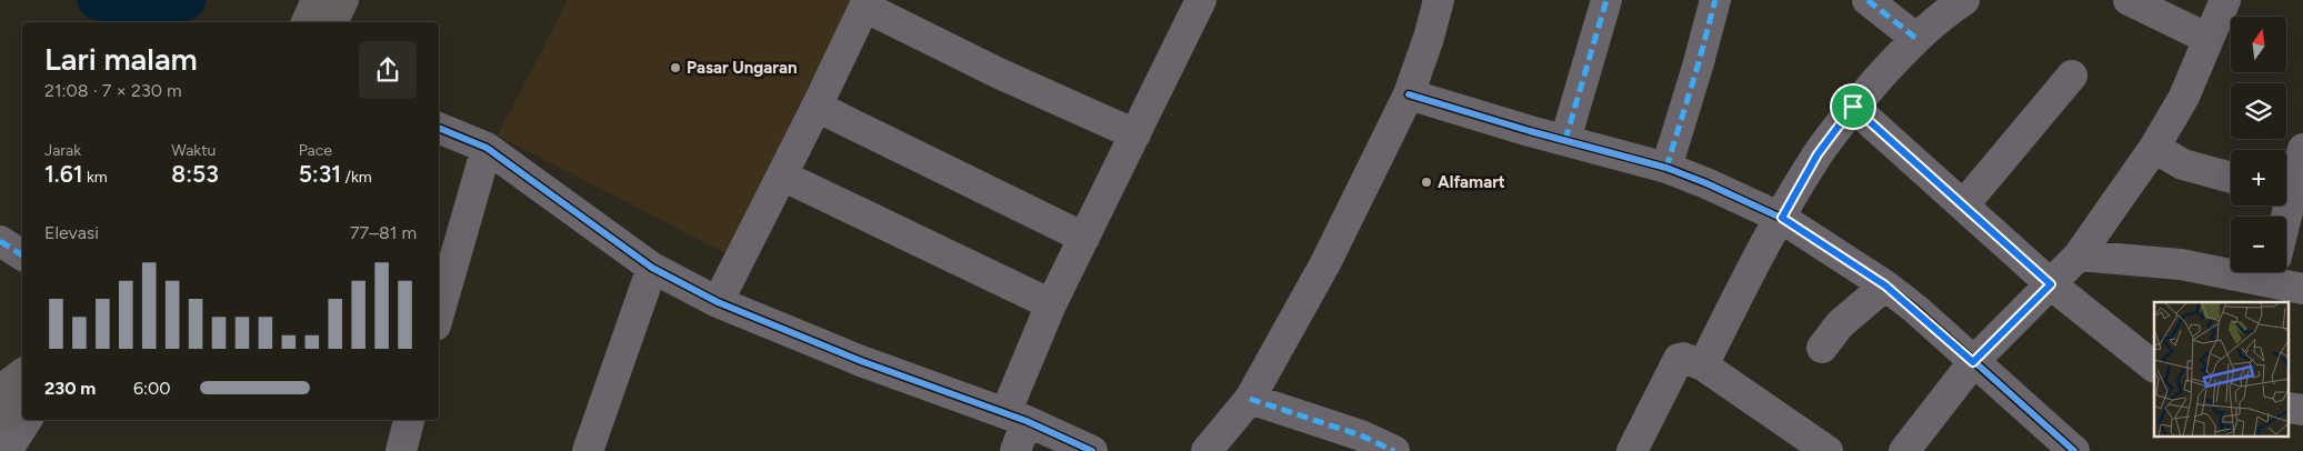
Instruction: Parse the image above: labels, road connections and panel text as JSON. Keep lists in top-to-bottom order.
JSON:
{
  "places": ["Pasar Ungaran", "Alfamart"],
  "north": "top",
  "page": {
    "map_buttons": ["+", "−"],
    "heading": ["Lari malam", "21:08 · 7 × 230 m"],
    "stats": [
      ["Jarak", "1.61 km"],
      ["Waktu", "8:53"],
      ["Pace", "5:31 /km"]
    ],
    "chart": ["Elevasi", "77–81 m"],
    "list": [
      {
        "name": "230 m",
        "note": "6:00"
      }
    ]
  }
}
